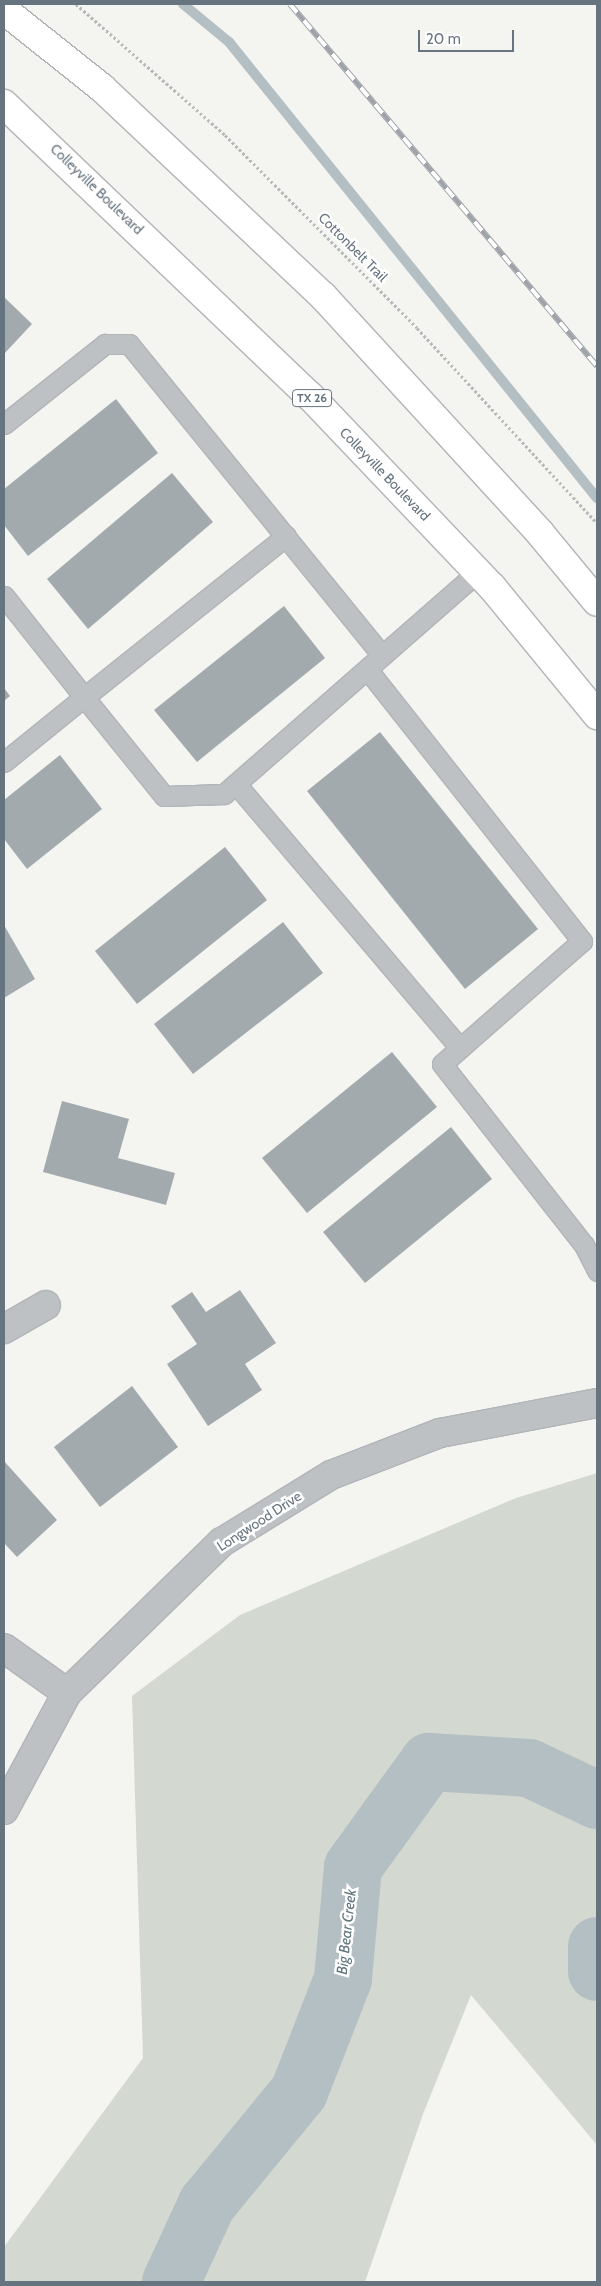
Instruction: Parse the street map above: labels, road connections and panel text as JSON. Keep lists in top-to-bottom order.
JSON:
{
  "streets": {
    "main road": ["Colleyville Boulevard", "TX 26"],
    "street": ["Longwood Drive"],
    "path": ["Cottonbelt Trail"]
  },
  "water": ["Big Bear Creek"],
  "scale_bar": "20 m"
}
